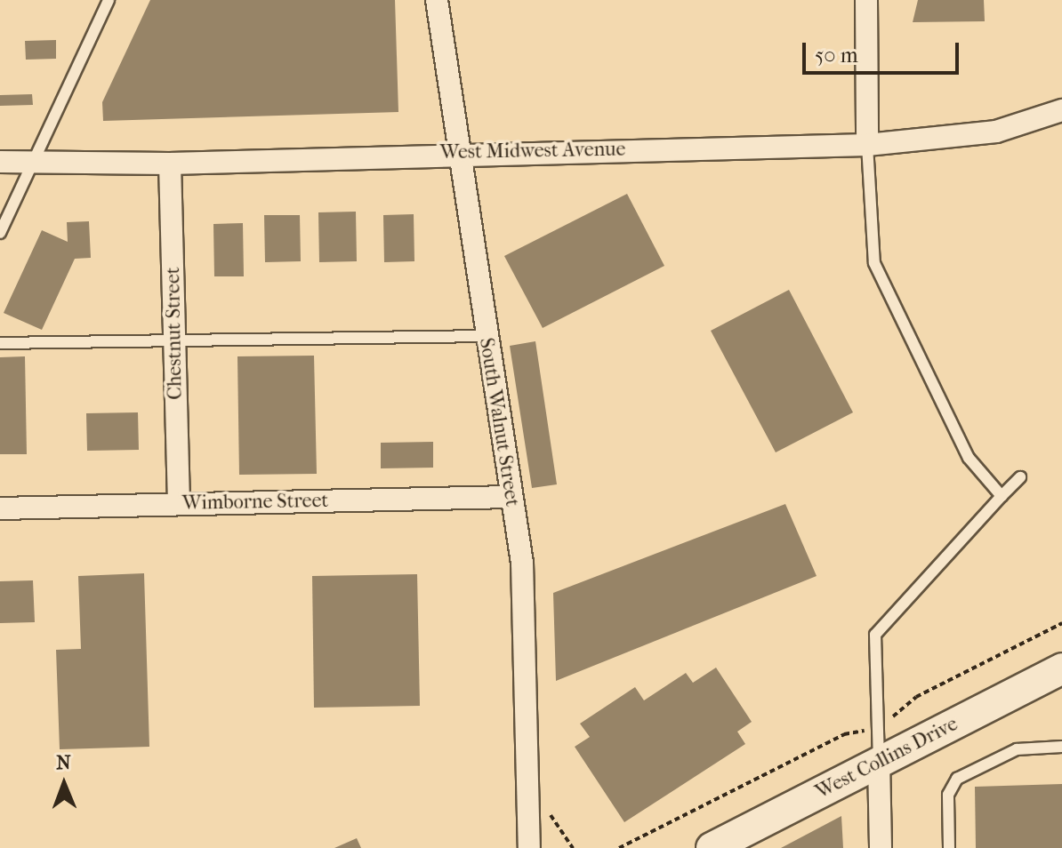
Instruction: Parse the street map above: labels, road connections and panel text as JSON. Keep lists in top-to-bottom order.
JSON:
{
  "streets": {
    "main road": ["West Collins Drive"],
    "street": [
      "West Midwest Avenue",
      "Chestnut Street",
      "South Walnut Street",
      "Wimborne Street"
    ]
  },
  "crossings": [
    ["West Midwest Avenue", "Chestnut Street"],
    ["West Midwest Avenue", "South Walnut Street"],
    ["Chestnut Street", "Wimborne Street"],
    ["South Walnut Street", "Wimborne Street"]
  ],
  "scale_bar": "50 m",
  "north": "top"
}
